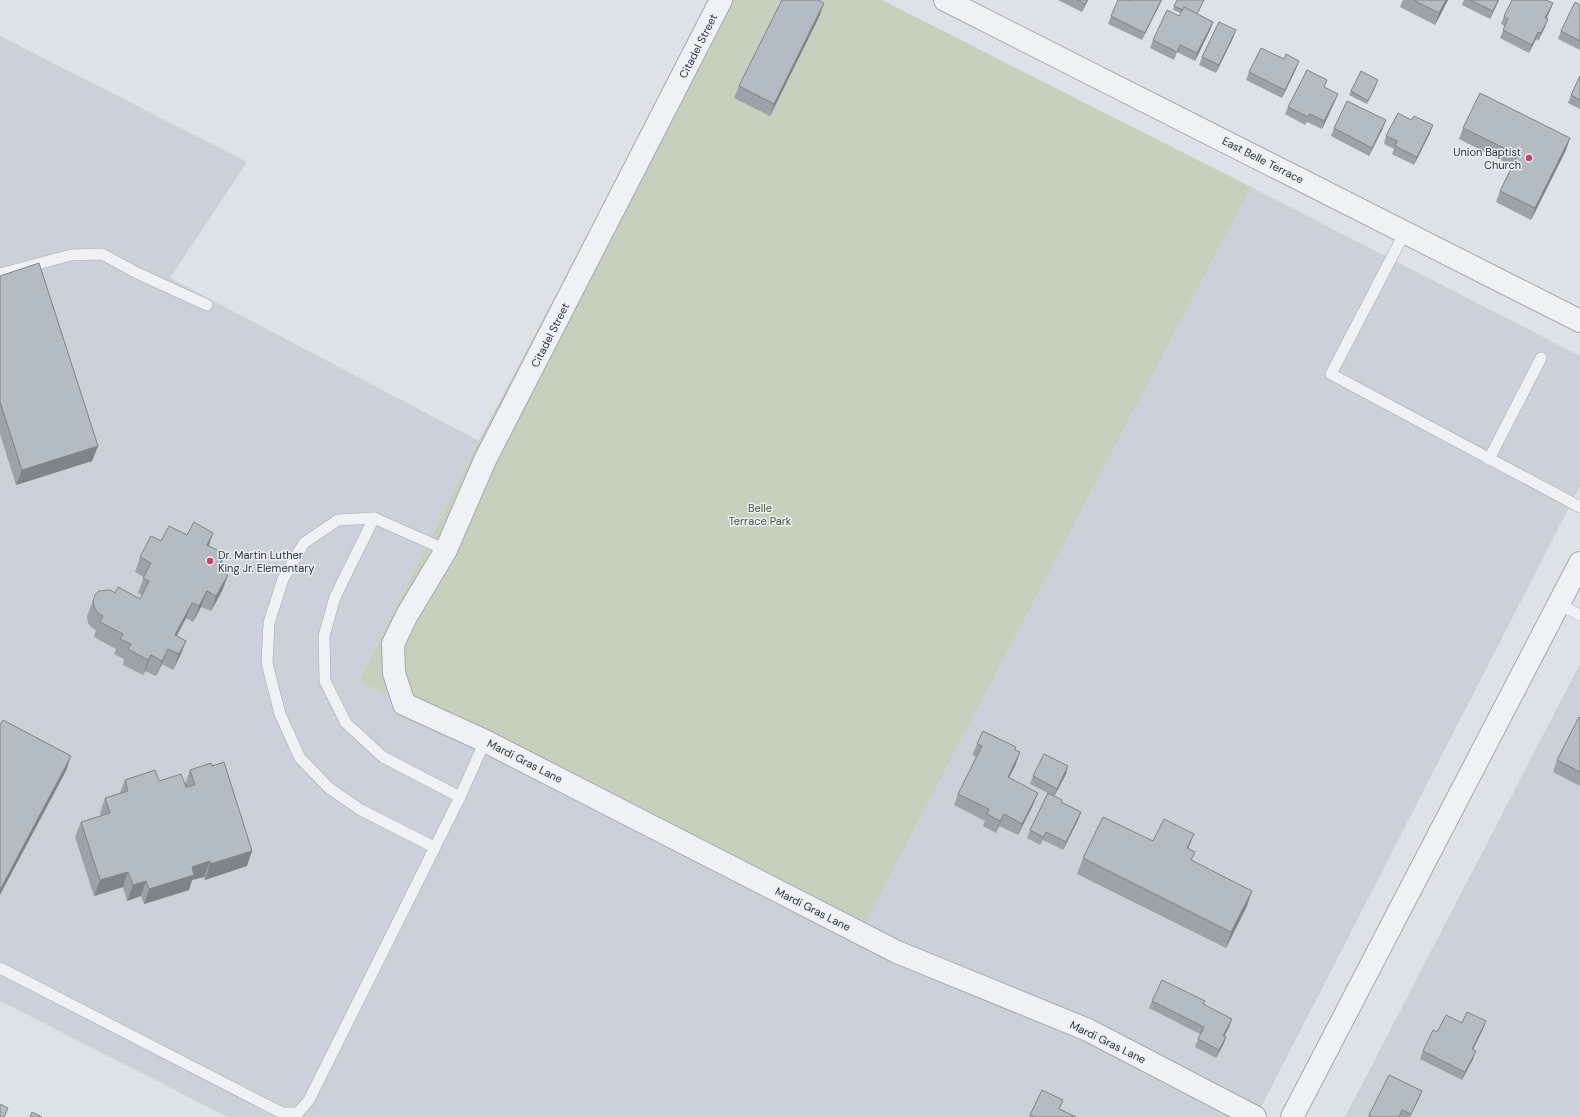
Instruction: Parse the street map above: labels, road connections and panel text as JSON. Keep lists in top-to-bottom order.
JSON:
{
  "streets": {
    "street": ["Citadel Street", "East Belle Terrace", "Mardi Gras Lane"]
  },
  "crossings": [
    ["Citadel Street", "Mardi Gras Lane"]
  ],
  "parks": ["Belle Terrace Park"],
  "places": ["Union Baptist Church", "Dr. Martin Luther King Jr. Elementary"]
}
